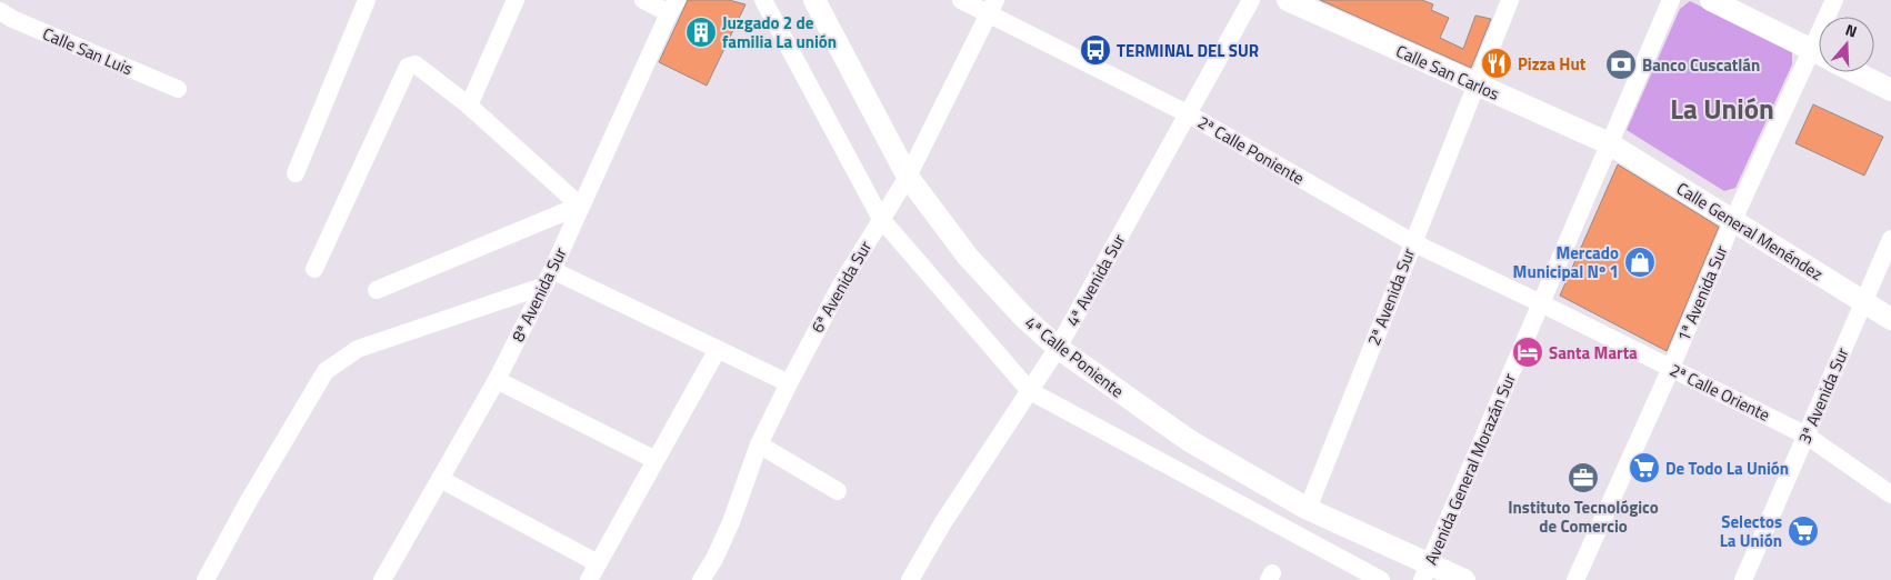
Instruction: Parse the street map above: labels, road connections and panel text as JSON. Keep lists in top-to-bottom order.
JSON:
{
  "streets": {
    "main road": ["Calle San Carlos", "Calle General Menéndez", "4ª Calle Poniente"],
    "street": [
      "Calle San Luis",
      "2ª Calle Poniente",
      "4ª Avenida Sur",
      "6ª Avenida Sur",
      "1ª Avenida Sur",
      "8ª Avenida Sur",
      "2ª Avenida Sur",
      "2ª Calle Oriente",
      "3ª Avenida Sur",
      "Avenida General Morazán Sur"
    ]
  },
  "crossings": [
    ["Calle San Carlos", "Calle General Menéndez"],
    ["Calle San Carlos", "2ª Avenida Sur"],
    ["Calle San Carlos", "Avenida General Morazán Sur"],
    ["2ª Calle Poniente", "4ª Avenida Sur"],
    ["2ª Calle Poniente", "6ª Avenida Sur"],
    ["2ª Calle Poniente", "2ª Avenida Sur"],
    ["2ª Calle Poniente", "2ª Calle Oriente"],
    ["2ª Calle Poniente", "Avenida General Morazán Sur"],
    ["Calle General Menéndez", "1ª Avenida Sur"],
    ["Calle General Menéndez", "3ª Avenida Sur"],
    ["Calle General Menéndez", "Avenida General Morazán Sur"],
    ["4ª Avenida Sur", "4ª Calle Poniente"],
    ["6ª Avenida Sur", "4ª Calle Poniente"],
    ["1ª Avenida Sur", "2ª Calle Oriente"],
    ["2ª Avenida Sur", "4ª Calle Poniente"],
    ["4ª Calle Poniente", "Avenida General Morazán Sur"],
    ["2ª Calle Oriente", "3ª Avenida Sur"],
    ["2ª Calle Oriente", "Avenida General Morazán Sur"]
  ],
  "districts": ["La Unión"],
  "places": {
    "building": ["Juzgado 2 de familia La unión"],
    "bus stop": ["TERMINAL DEL SUR"],
    "restaurant": ["Pizza Hut"],
    "bank": ["Banco Cuscatlán"],
    "shop": ["Mercado Municipal Nº 1"],
    "hotel": ["Santa Marta"],
    "supermarket": ["De Todo La Unión", "Selectos La Unión"],
    "office": ["Instituto Tecnológico de Comercio"]
  },
  "north": "top"
}
